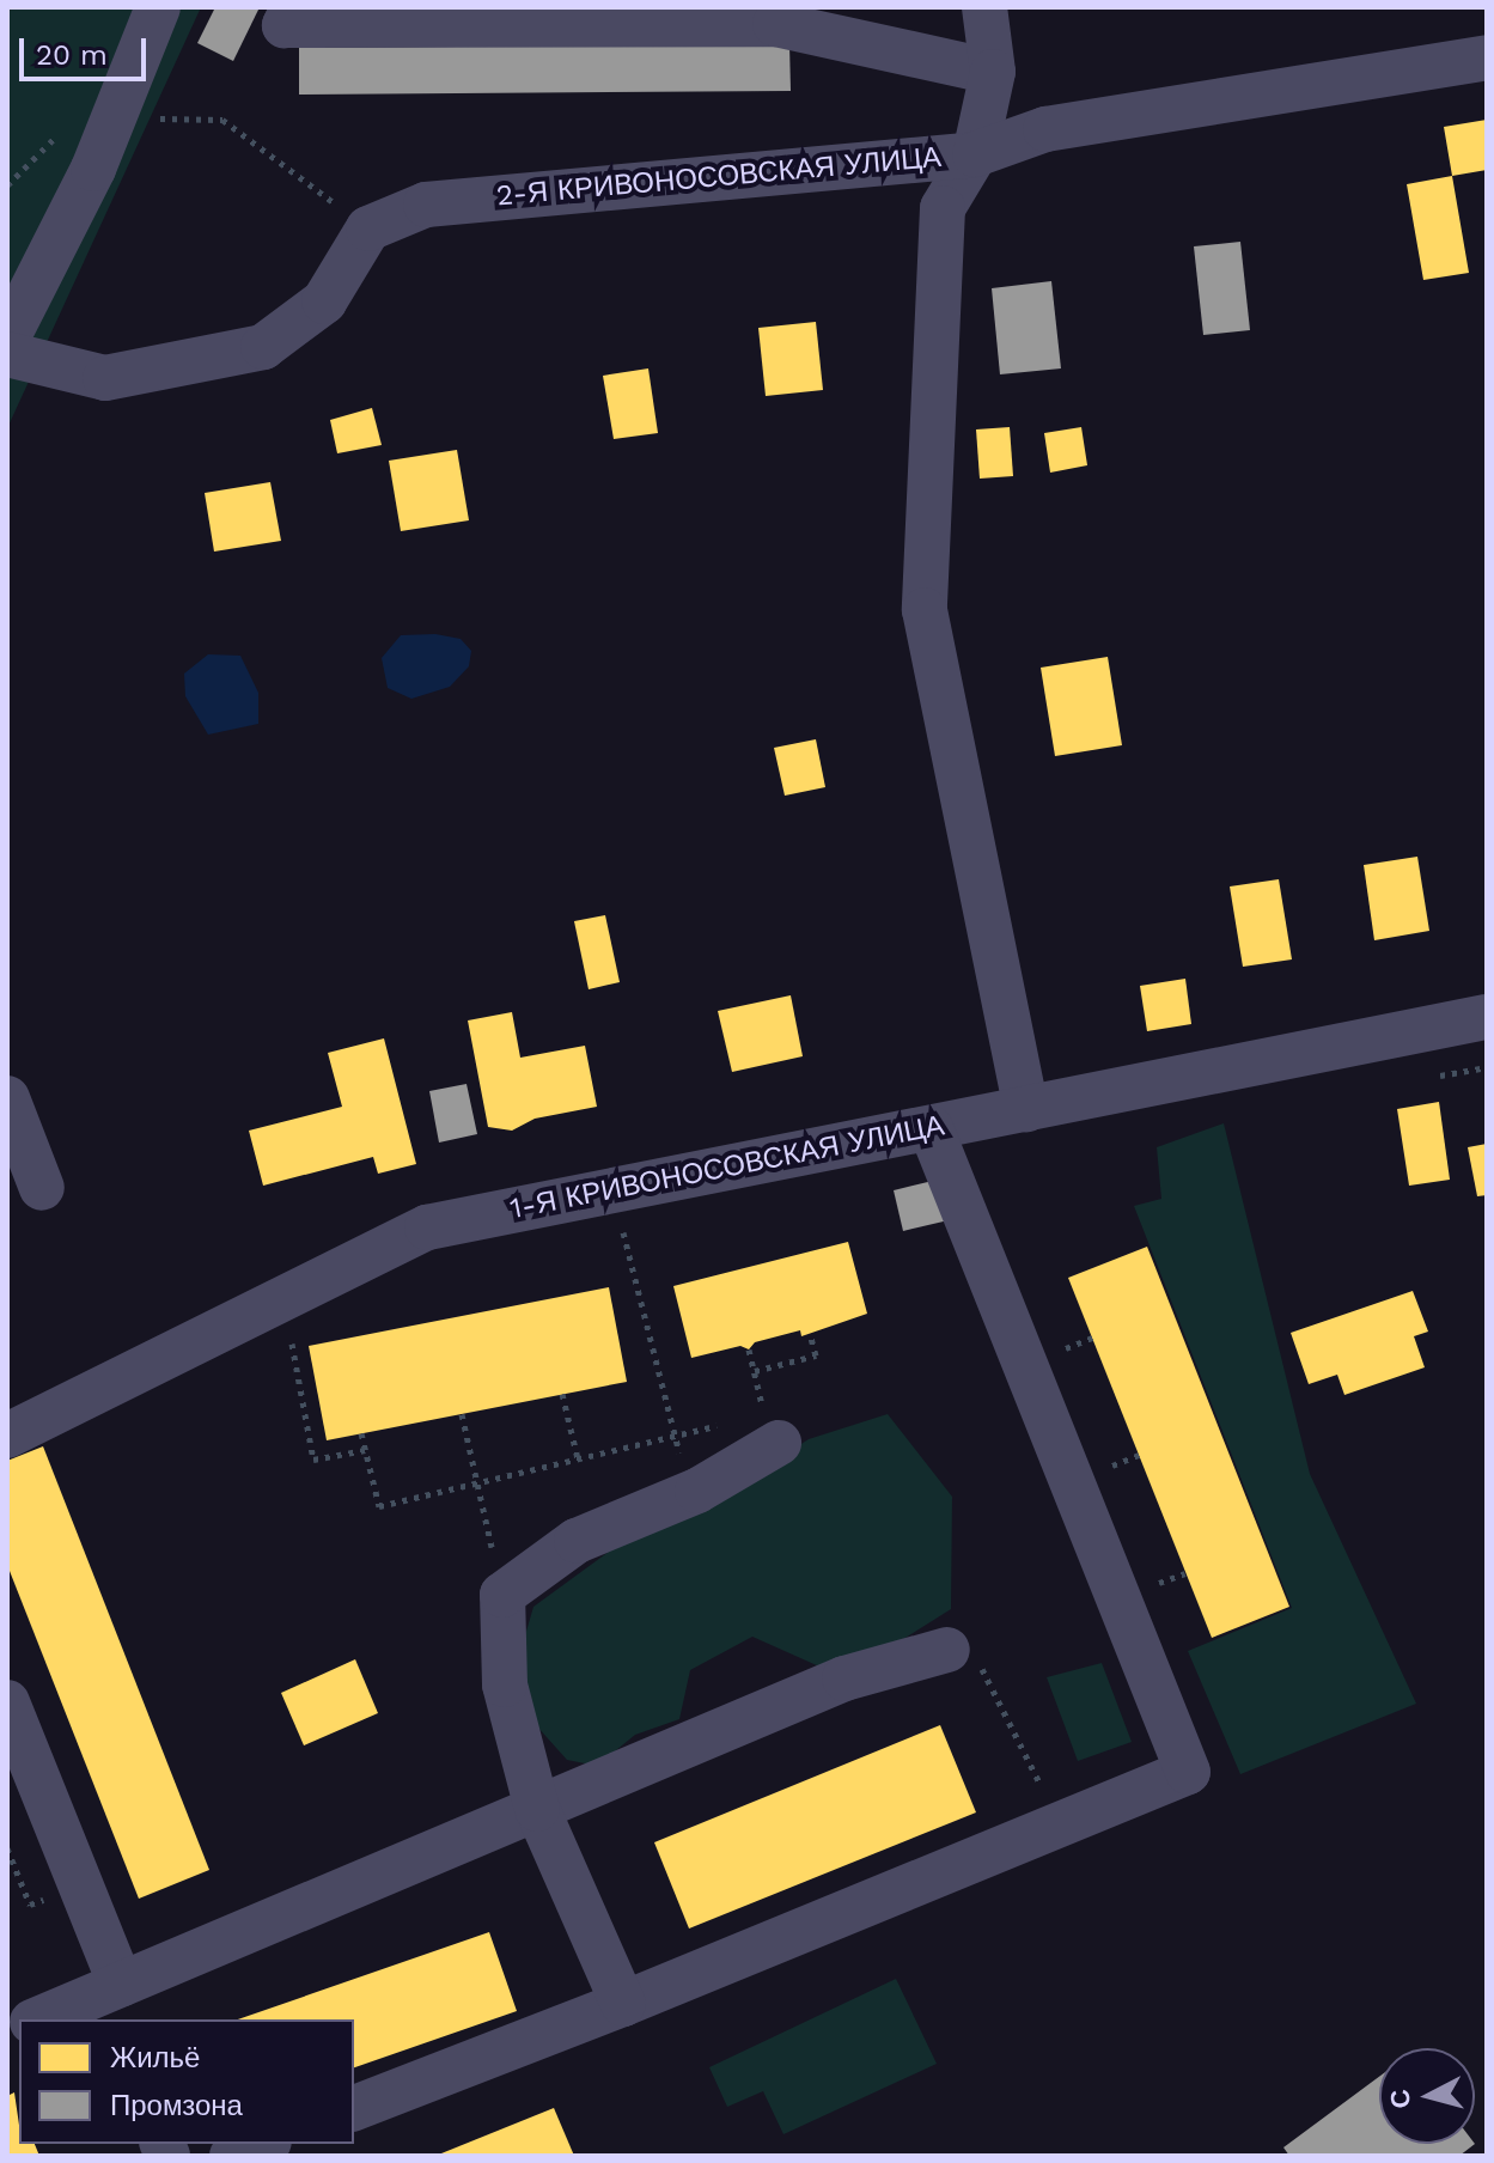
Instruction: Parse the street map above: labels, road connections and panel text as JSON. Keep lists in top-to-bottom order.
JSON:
{
  "streets": {
    "street": ["2-Я КРИВОНОСОВСКАЯ УЛИЦА", "1-Я КРИВОНОСОВСКАЯ УЛИЦА"]
  },
  "legend": ["Жильё", "Промзона"],
  "scale_bar": "20 m",
  "north": "left"
}
